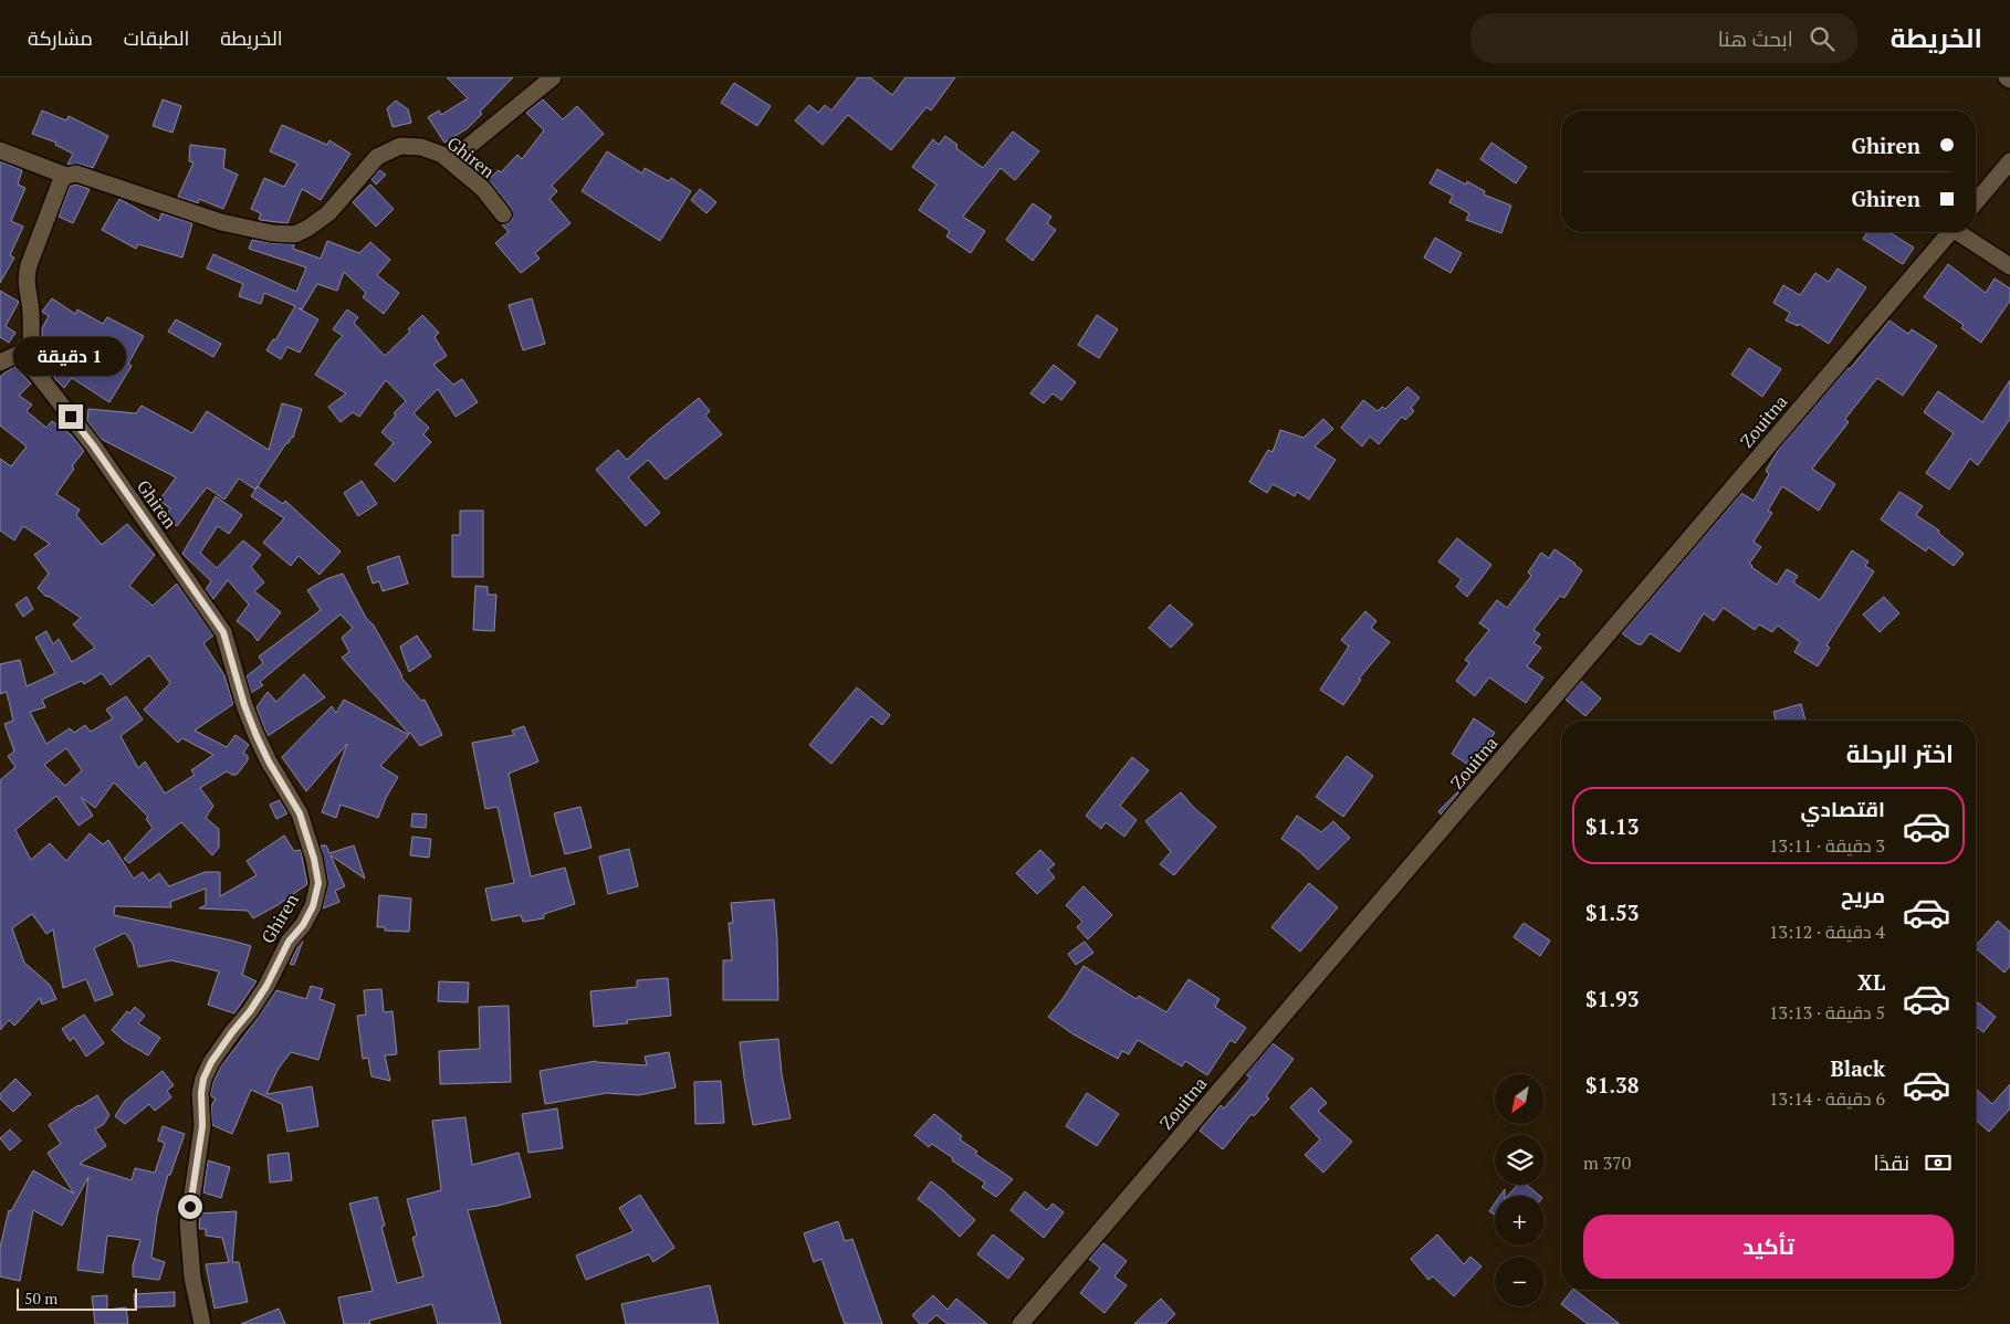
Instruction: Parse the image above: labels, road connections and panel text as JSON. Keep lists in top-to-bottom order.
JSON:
{
  "streets": {
    "street": ["Ghiren", "Zouitna"]
  },
  "scale_bar": "50 m",
  "north": "bottom left",
  "page": {
    "header": "الخريطة",
    "search": "ابحث هنا",
    "nav": ["الخريطة", "الطبقات", "مشاركة"],
    "banner": ["Ghiren", "Ghiren"],
    "bubble": "1 دقيقة",
    "heading": "اختر الرحلة",
    "list": [
      {
        "name": "اقتصادي",
        "note": "3 دقيقة · 13:11",
        "value": "$1.13"
      },
      {
        "name": "مريح",
        "note": "4 دقيقة · 13:12",
        "value": "$1.53"
      },
      {
        "name": "XL",
        "note": "5 دقيقة · 13:13",
        "value": "$1.93"
      },
      {
        "name": "Black",
        "note": "6 دقيقة · 13:14",
        "value": "$1.38"
      }
    ],
    "map_buttons": ["+", "−"],
    "pay": ["نقدًا", "370 m"],
    "buttons": "تأكيد",
    "scale": "50 m"
  }
}
